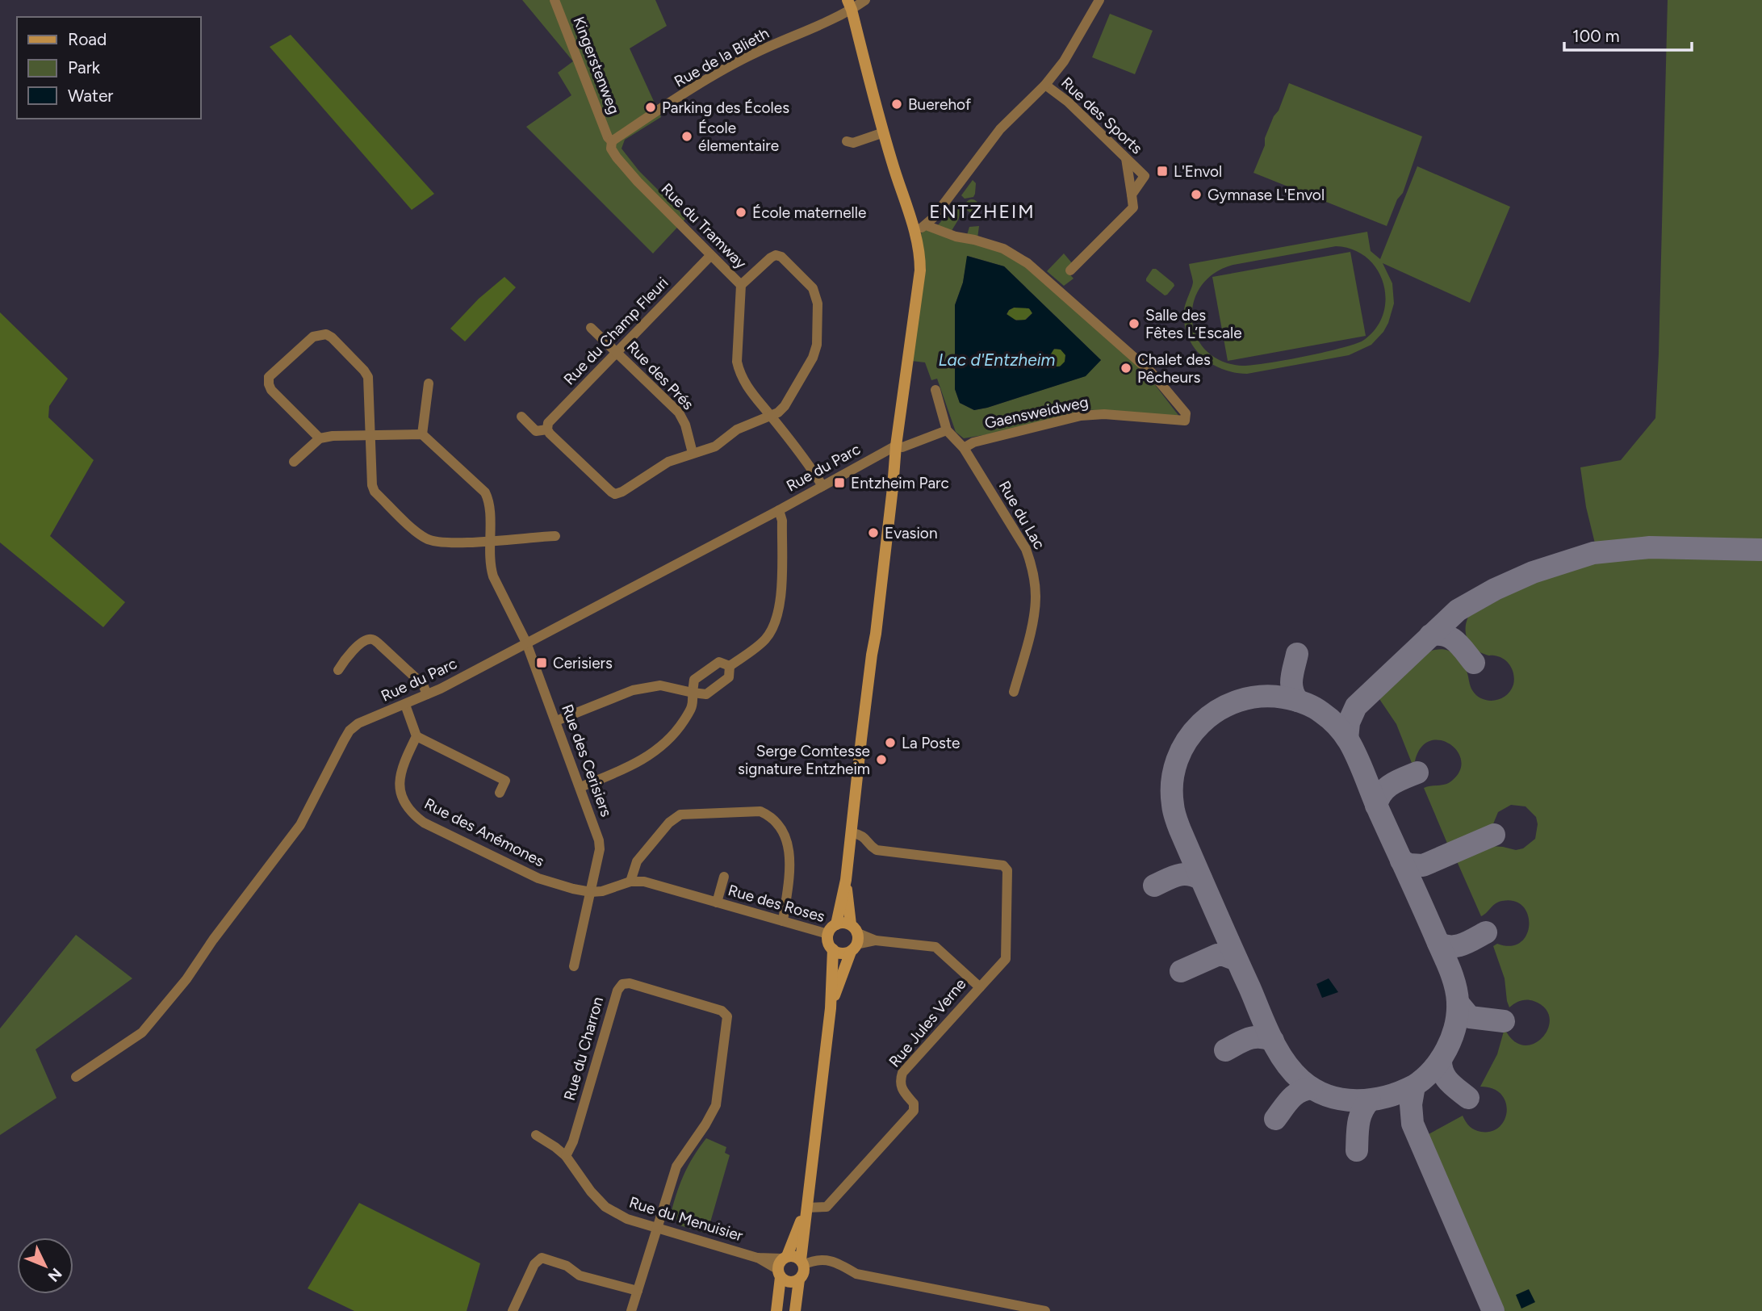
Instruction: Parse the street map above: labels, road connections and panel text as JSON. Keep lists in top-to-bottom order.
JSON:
{
  "streets": {
    "street": [
      "Rue de la Blieth",
      "Kingerstenweg",
      "Rue des Sports",
      "Rue du Tramway",
      "Rue du Champ Fleuri",
      "Rue des Prés",
      "Gaensweidweg",
      "Rue du Parc",
      "Rue du Lac",
      "Rue des Cerisiers",
      "Rue des Anémones",
      "Rue des Roses",
      "Rue Jules Verne",
      "Rue du Charron",
      "Rue du Menuisier"
    ]
  },
  "crossings": [
    ["Rue de la Blieth", "Kingerstenweg"],
    ["Rue de la Blieth", "Rue du Tramway"],
    ["Kingerstenweg", "Rue du Tramway"],
    ["Rue du Tramway", "Rue du Champ Fleuri"],
    ["Rue du Tramway", "Rue du Parc"],
    ["Rue du Champ Fleuri", "Rue des Prés"],
    ["Gaensweidweg", "Rue du Lac"],
    ["Rue du Parc", "Rue des Cerisiers"],
    ["Rue des Cerisiers", "Rue des Anémones"],
    ["Rue des Roses", "Rue Jules Verne"],
    ["Rue du Charron", "Rue du Menuisier"]
  ],
  "districts": ["ENTZHEIM"],
  "water": ["Lac d'Entzheim"],
  "places": {
    "other": [
      "Buerehof",
      "Parking des Écoles",
      "École élementaire",
      "Gymnase L'Envol",
      "École maternelle",
      "Salle des Fêtes L’Escale",
      "Chalet des Pêcheurs",
      "Evasion",
      "La Poste",
      "Serge Comtesse signature Entzheim"
    ],
    "transit": ["L'Envol", "Entzheim Parc", "Cerisiers"]
  },
  "legend": ["Road", "Park", "Water"],
  "scale_bar": "100 m",
  "north": "bottom right"
}
